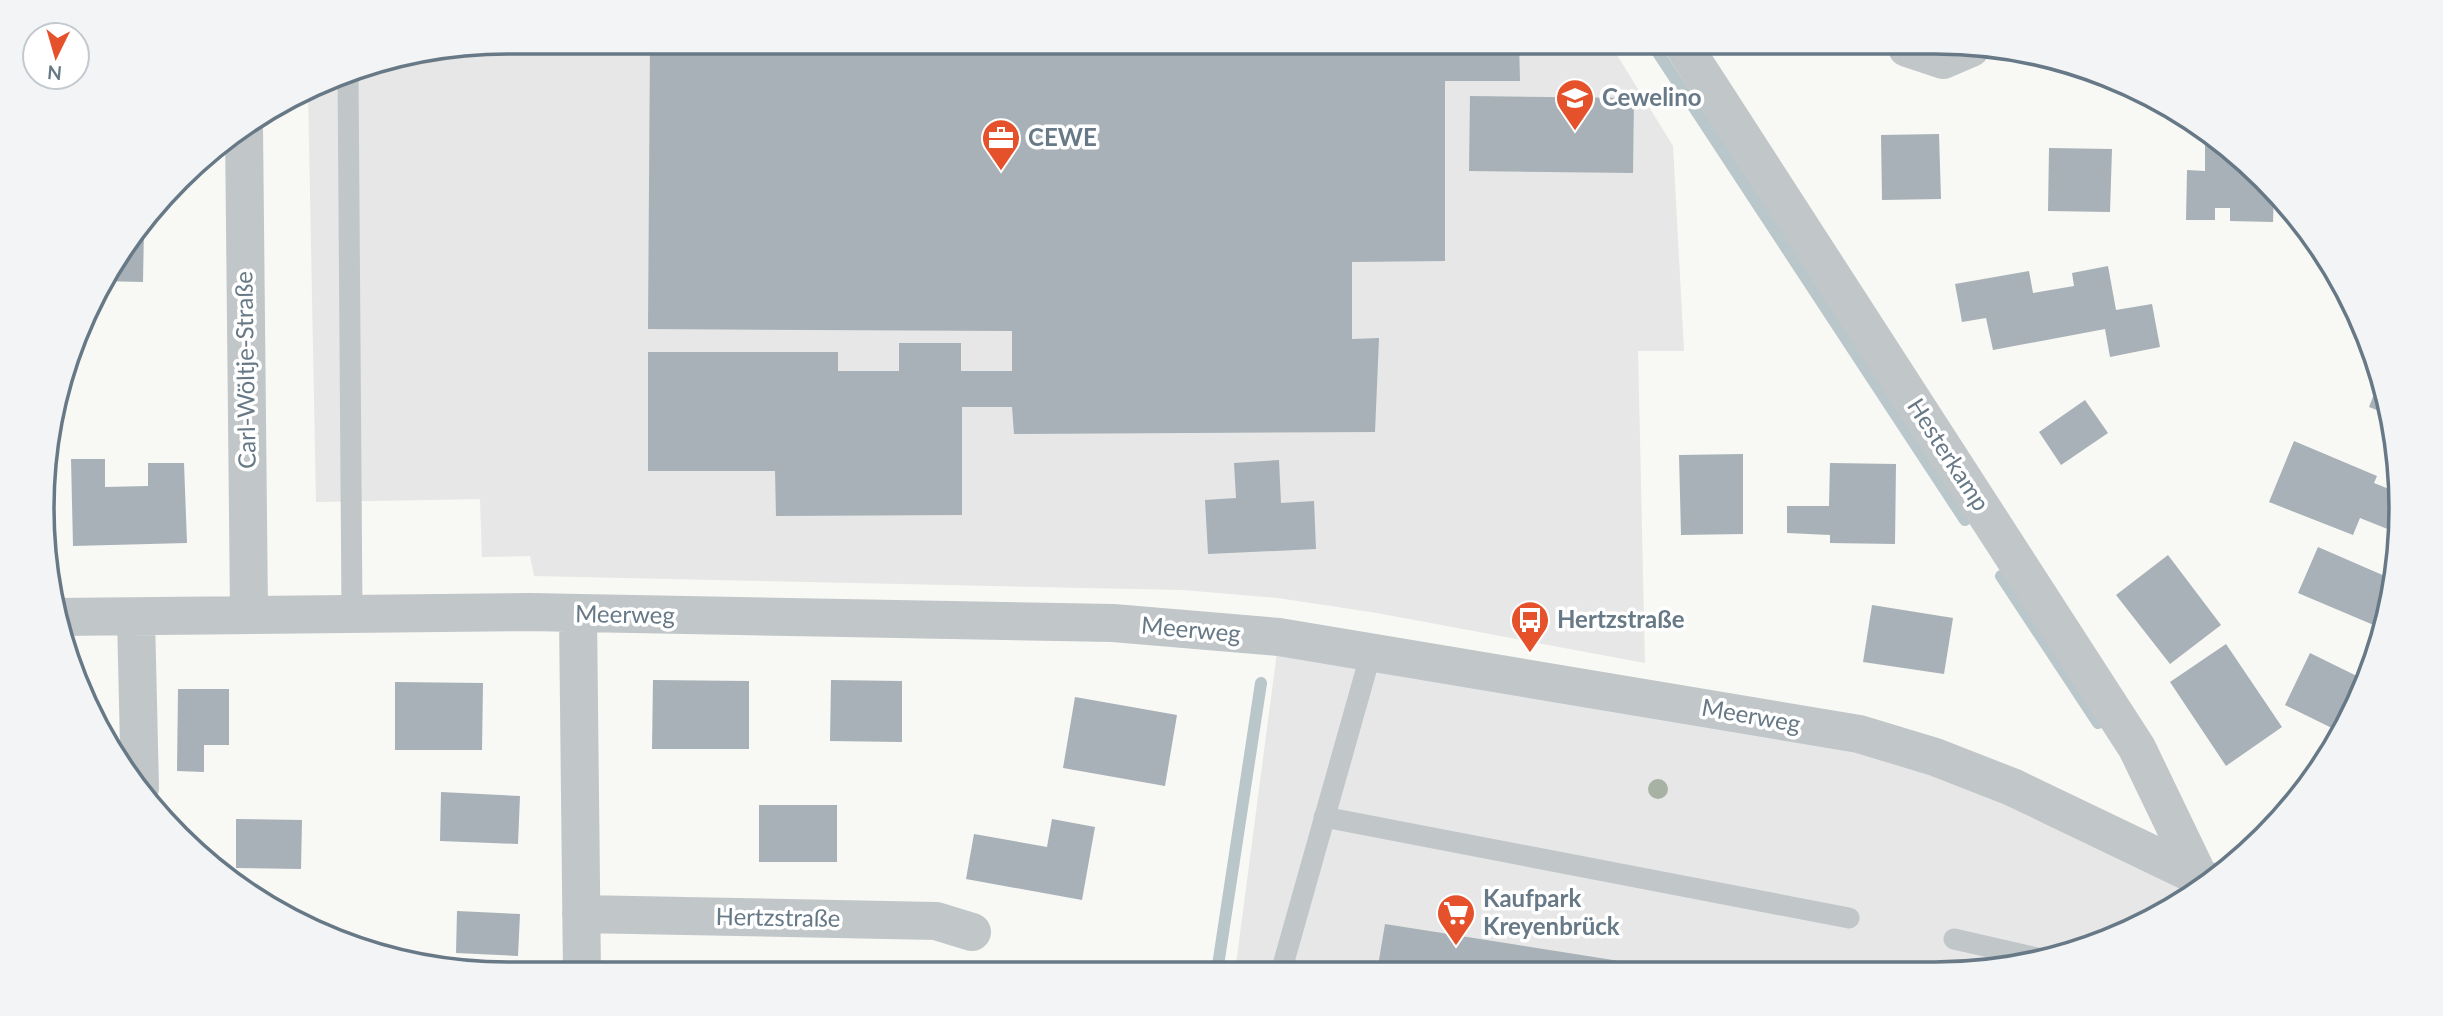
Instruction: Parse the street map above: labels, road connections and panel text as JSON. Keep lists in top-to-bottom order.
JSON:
{
  "streets": {
    "street": [
      "Carl-Wöltje-Straße",
      "Hesterkamp",
      "Meerweg",
      "Hertzstraße"
    ]
  },
  "crossings": [
    ["Carl-Wöltje-Straße", "Meerweg"]
  ],
  "places": {
    "school or university": ["Cewelino"],
    "office": ["CEWE"],
    "bus stop": ["Hertzstraße"],
    "supermarket": ["Kaufpark Kreyenbrück"]
  },
  "north": "bottom"
}
